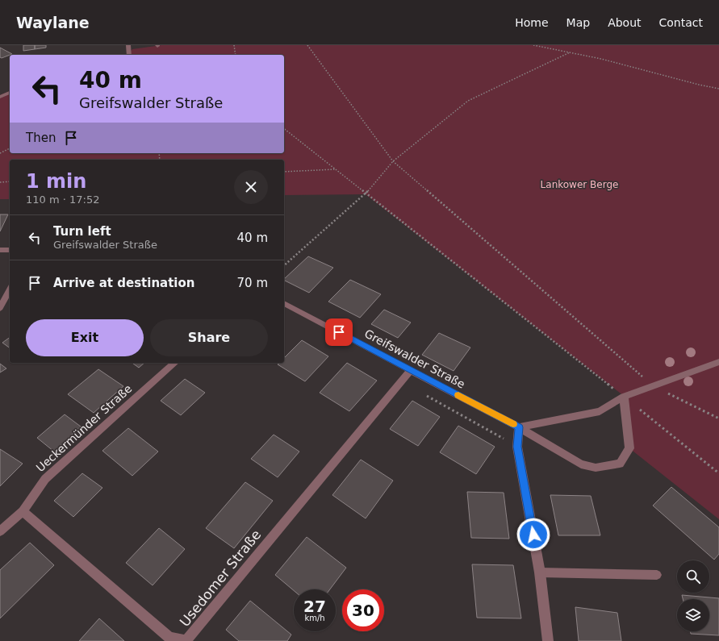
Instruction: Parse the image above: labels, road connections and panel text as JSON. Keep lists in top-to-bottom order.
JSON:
{
  "streets": {
    "street": ["Greifswalder Straße", "Ueckermünder Straße", "Usedomer Straße"]
  },
  "crossings": [
    ["Greifswalder Straße", "Usedomer Straße"],
    ["Ueckermünder Straße", "Usedomer Straße"]
  ],
  "parks": ["Lankower Berge"],
  "page": {
    "header": "Waylane",
    "nav": [
      "Home",
      "Map",
      "About",
      "Contact"
    ],
    "turn": ["40 m", "Greifswalder Straße"],
    "then": "Then",
    "heading": ["1 min", "110 m · 17:52"],
    "list": [
      {
        "name": "Turn left",
        "note": "Greifswalder Straße",
        "value": "40 m"
      },
      {
        "name": "Arrive at destination",
        "value": "70 m"
      }
    ],
    "buttons": ["Exit", "Share"],
    "speed": "27 km/h",
    "limit": "30"
  }
}
